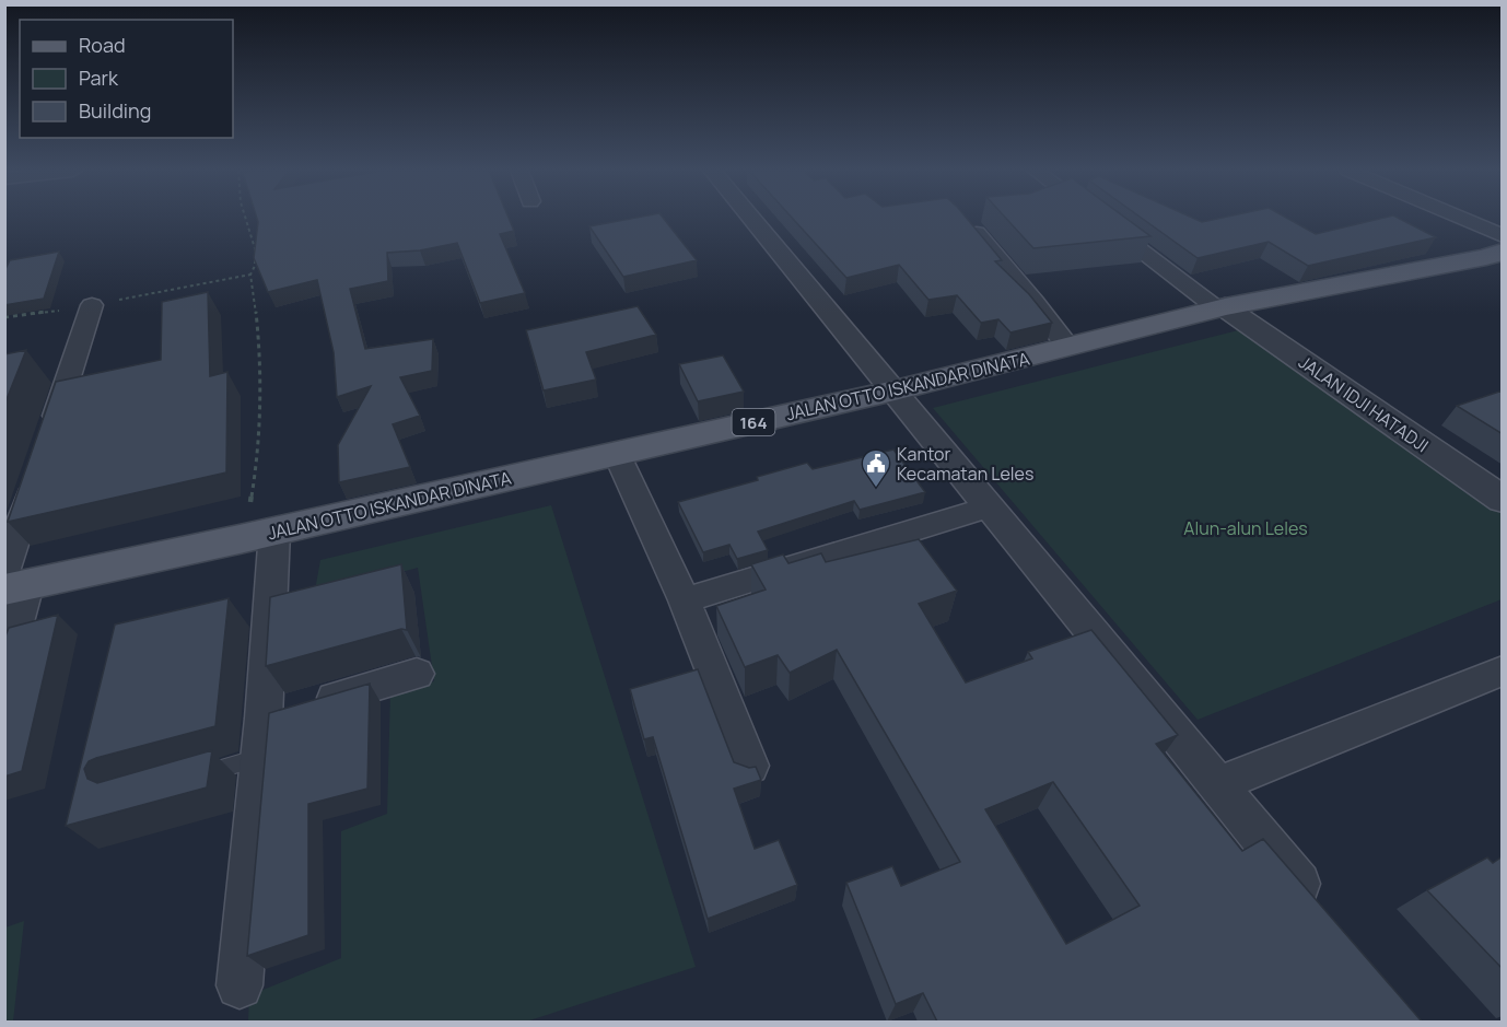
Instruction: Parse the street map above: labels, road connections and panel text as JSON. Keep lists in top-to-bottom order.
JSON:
{
  "streets": {
    "main road": ["JALAN OTTO ISKANDAR DINATA", "164"],
    "street": ["JALAN IDJI HATADJI"]
  },
  "crossings": [
    ["JALAN OTTO ISKANDAR DINATA", "JALAN IDJI HATADJI"]
  ],
  "parks": ["Alun-alun Leles"],
  "places": {
    "public building": ["Kantor Kecamatan Leles"]
  },
  "legend": ["Road", "Park", "Building"]
}
